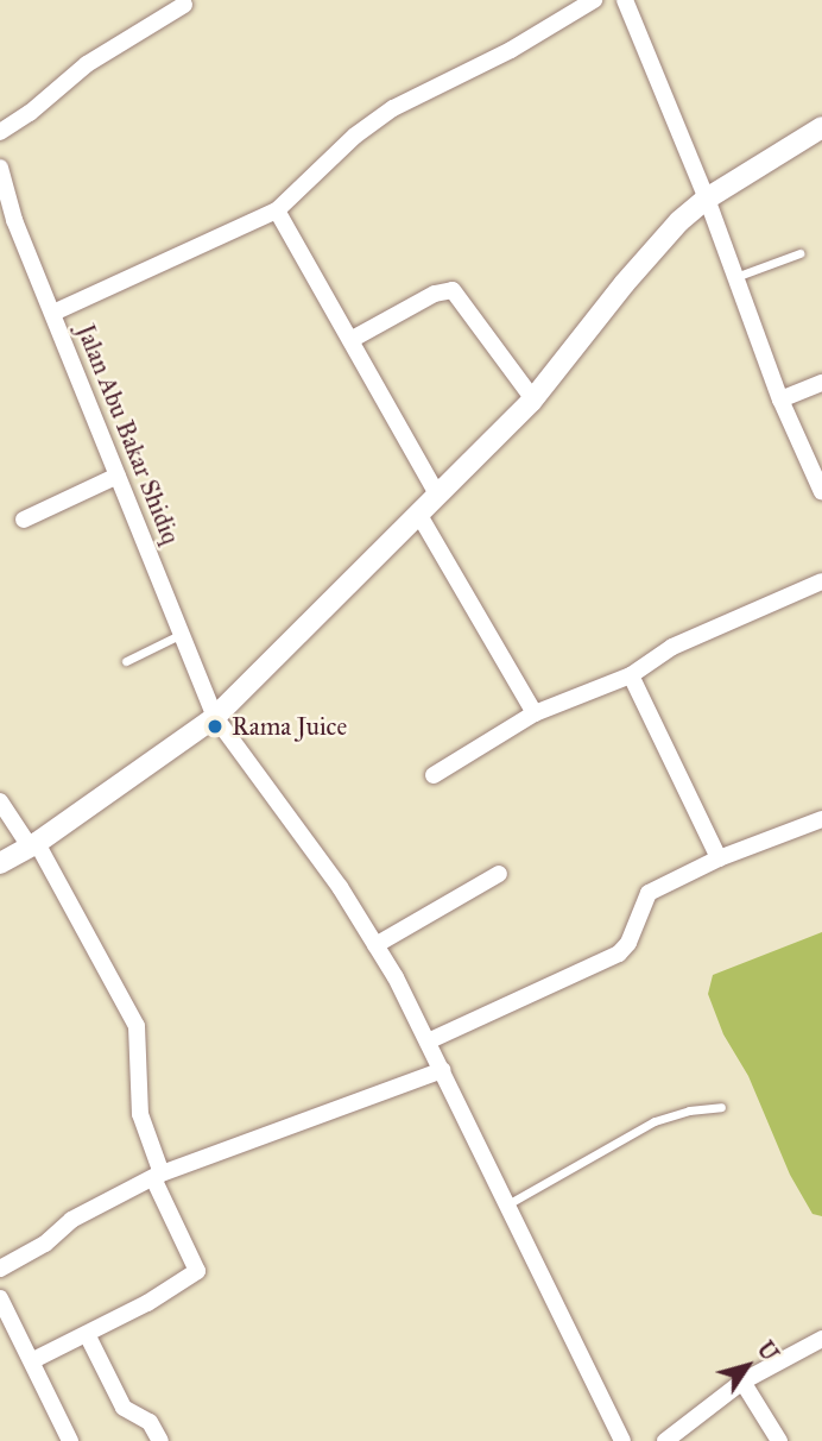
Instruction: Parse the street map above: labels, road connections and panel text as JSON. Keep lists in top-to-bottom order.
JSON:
{
  "streets": {
    "street": ["Jalan Abu Bakar Shidiq"]
  },
  "places": ["Rama Juice"],
  "north": "top right"
}
